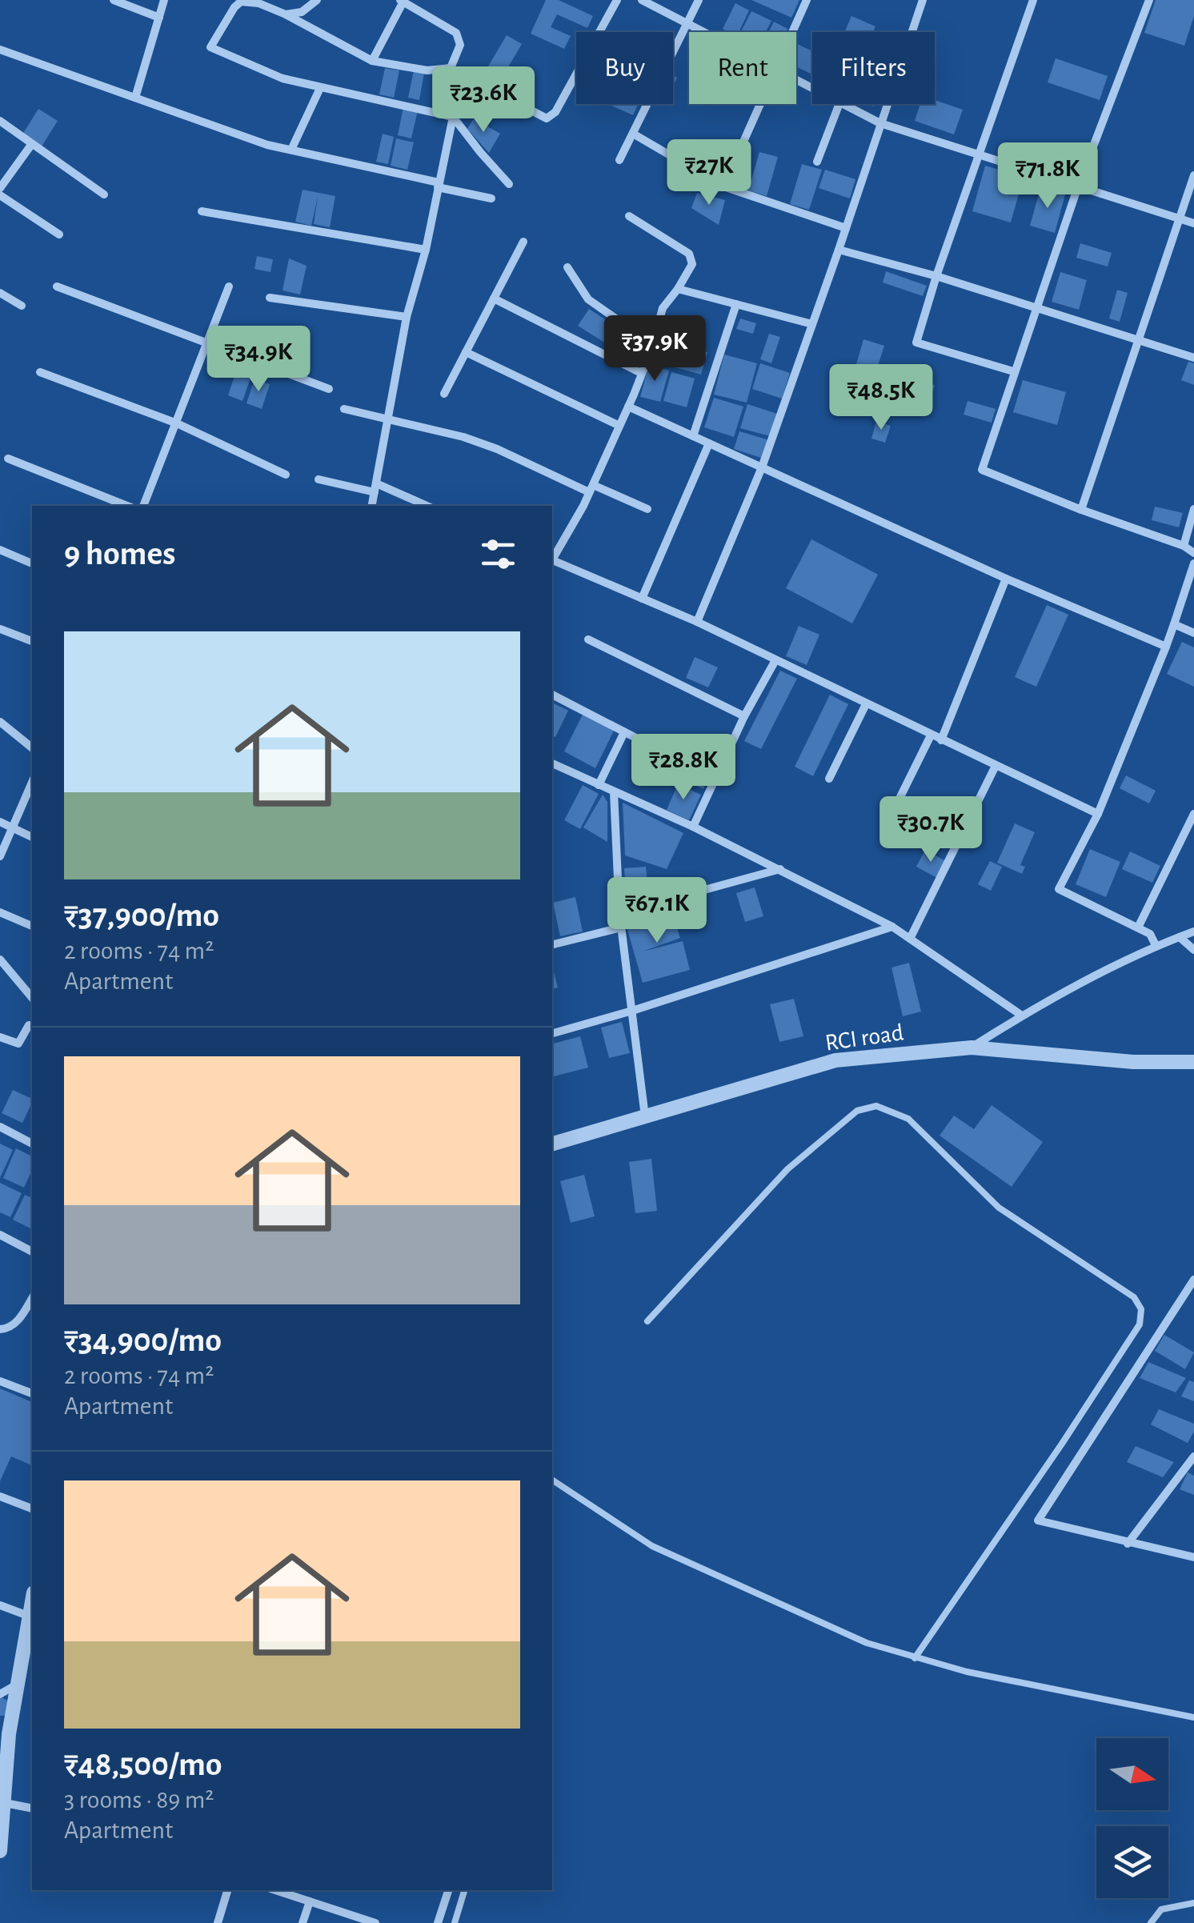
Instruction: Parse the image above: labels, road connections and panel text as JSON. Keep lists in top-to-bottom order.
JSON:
{
  "streets": {
    "street": ["RCI road"]
  },
  "north": "right",
  "page": {
    "chip": ["Buy", "Rent", "Filters"],
    "price": [
      "₹23.6K",
      "₹27K",
      "₹71.8K",
      "₹37.9K",
      "₹34.9K",
      "₹48.5K",
      "₹28.8K",
      "₹30.7K",
      "₹67.1K"
    ],
    "heading": "9 homes",
    "list": [
      {
        "name": "₹37,900/mo",
        "note": "2 rooms · 74 m² · Apartment"
      },
      {
        "name": "₹34,900/mo",
        "note": "2 rooms · 74 m² · Apartment"
      },
      {
        "name": "₹48,500/mo",
        "note": "3 rooms · 89 m² · Apartment"
      }
    ]
  }
}
